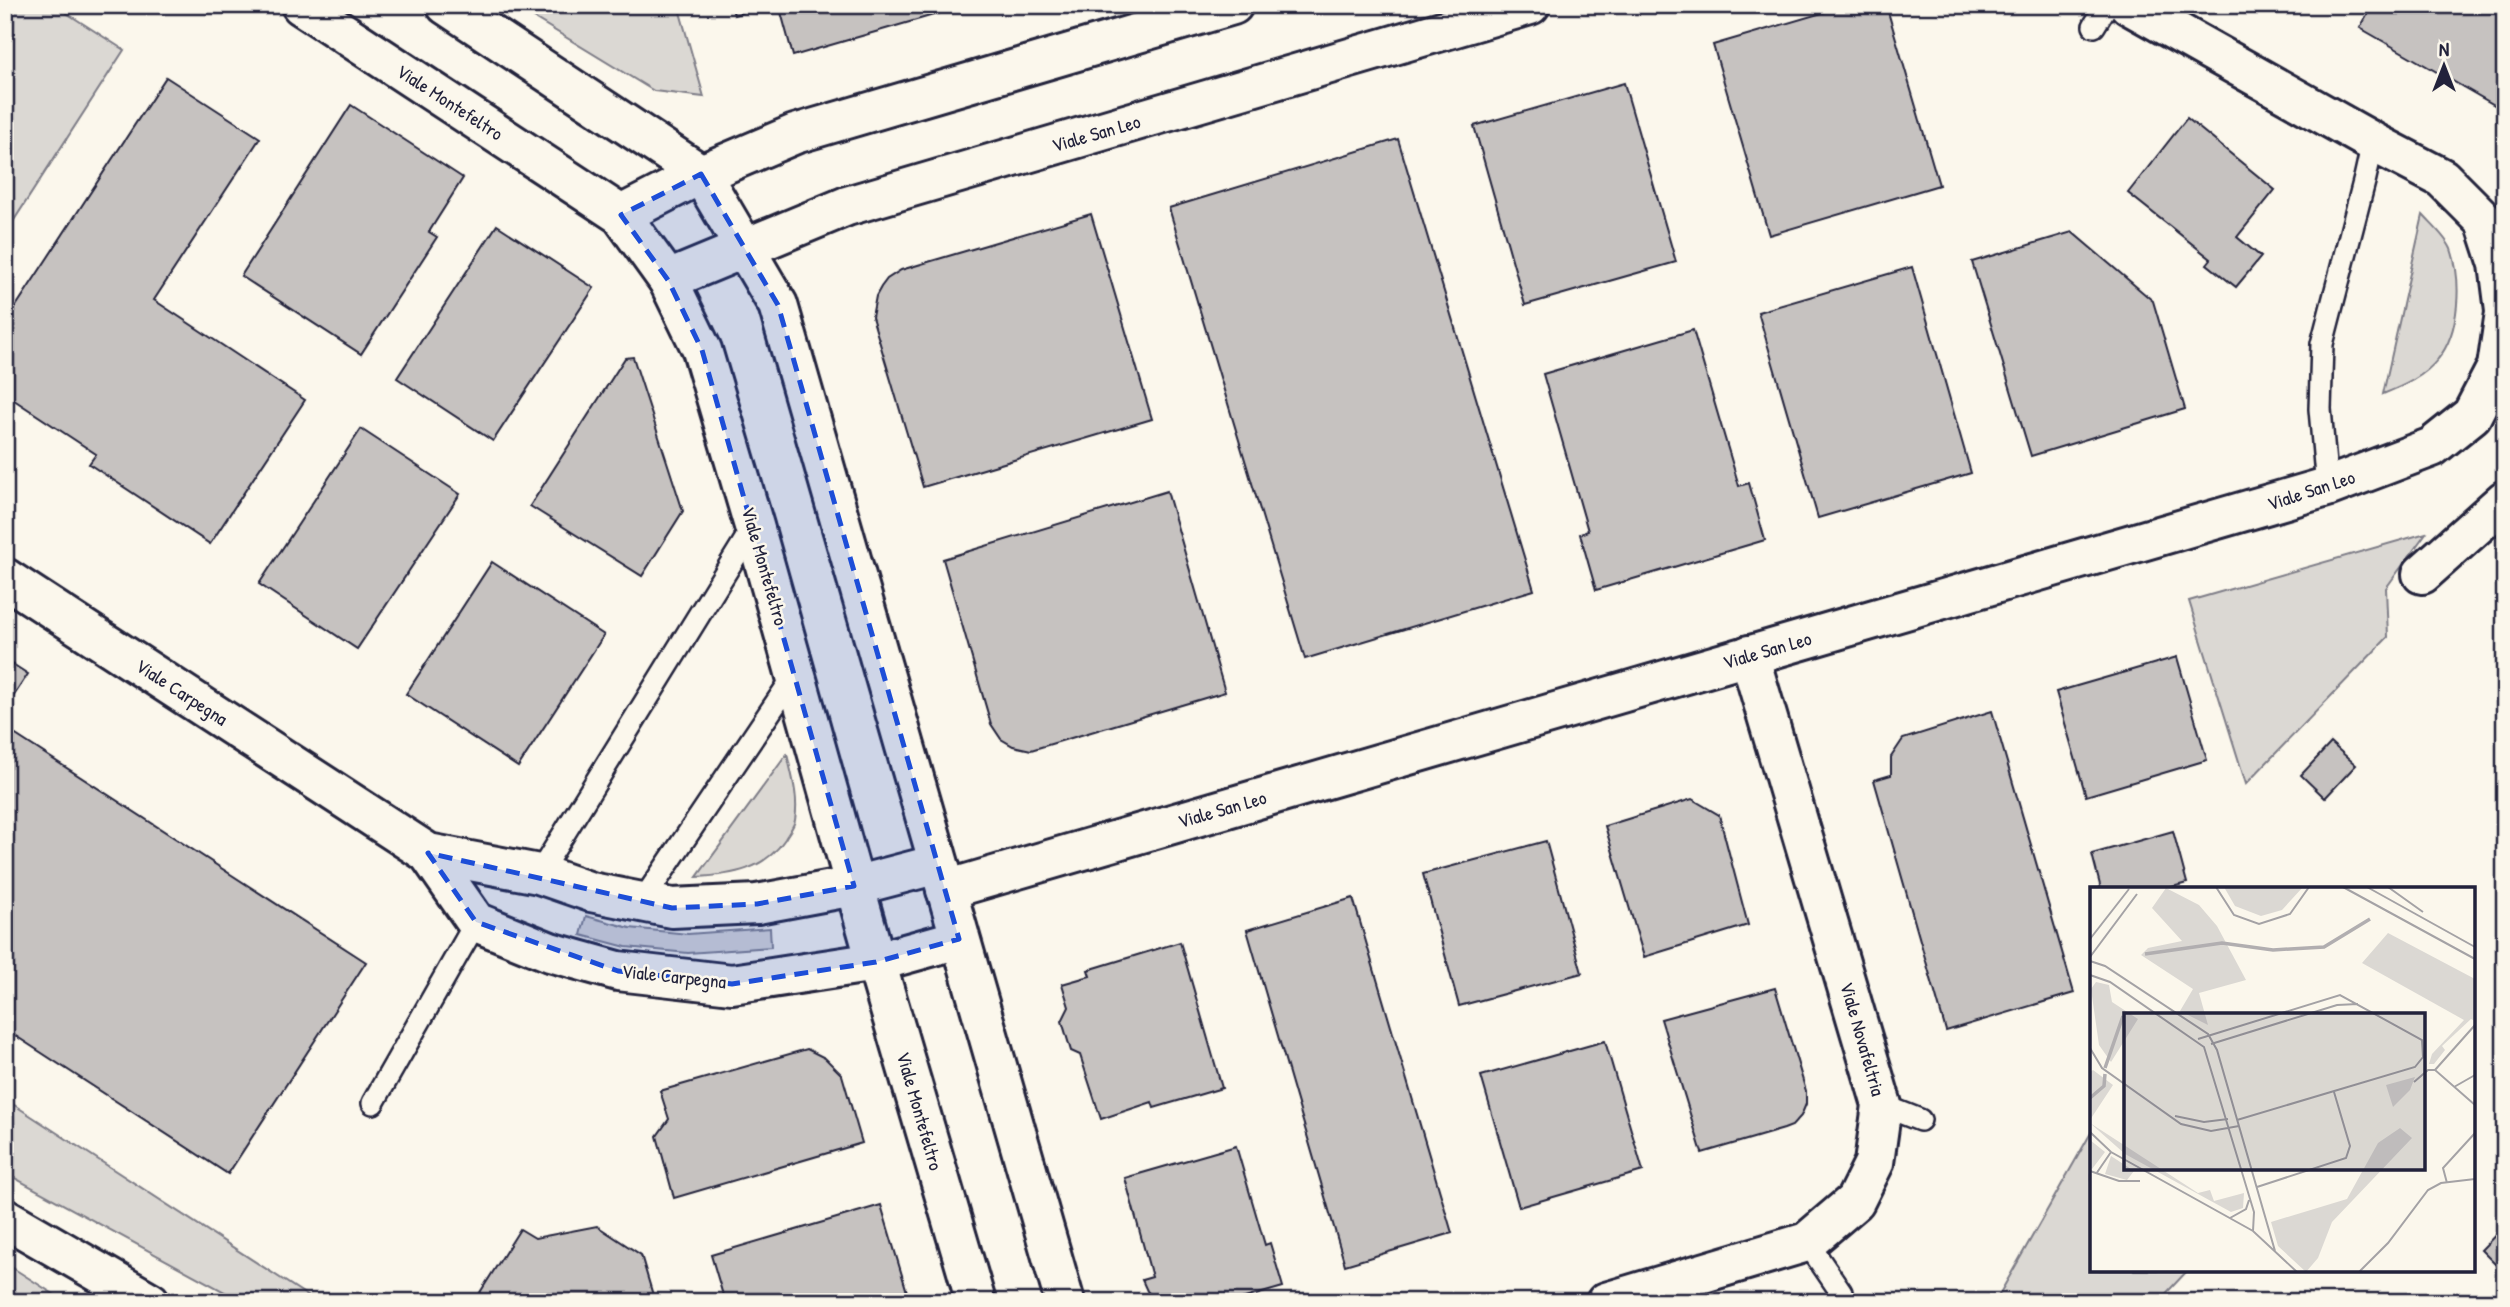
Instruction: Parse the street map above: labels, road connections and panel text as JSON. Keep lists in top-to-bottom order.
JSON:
{
  "streets": {
    "street": [
      "Viale Montefeltro",
      "Viale San Leo",
      "Viale Carpegna",
      "Viale Novafeltria"
    ]
  },
  "crossings": [
    ["Viale Montefeltro", "Viale San Leo"],
    ["Viale Montefeltro", "Viale Carpegna"],
    ["Viale San Leo", "Viale Carpegna"],
    ["Viale San Leo", "Viale Novafeltria"]
  ],
  "north": "top"
}
